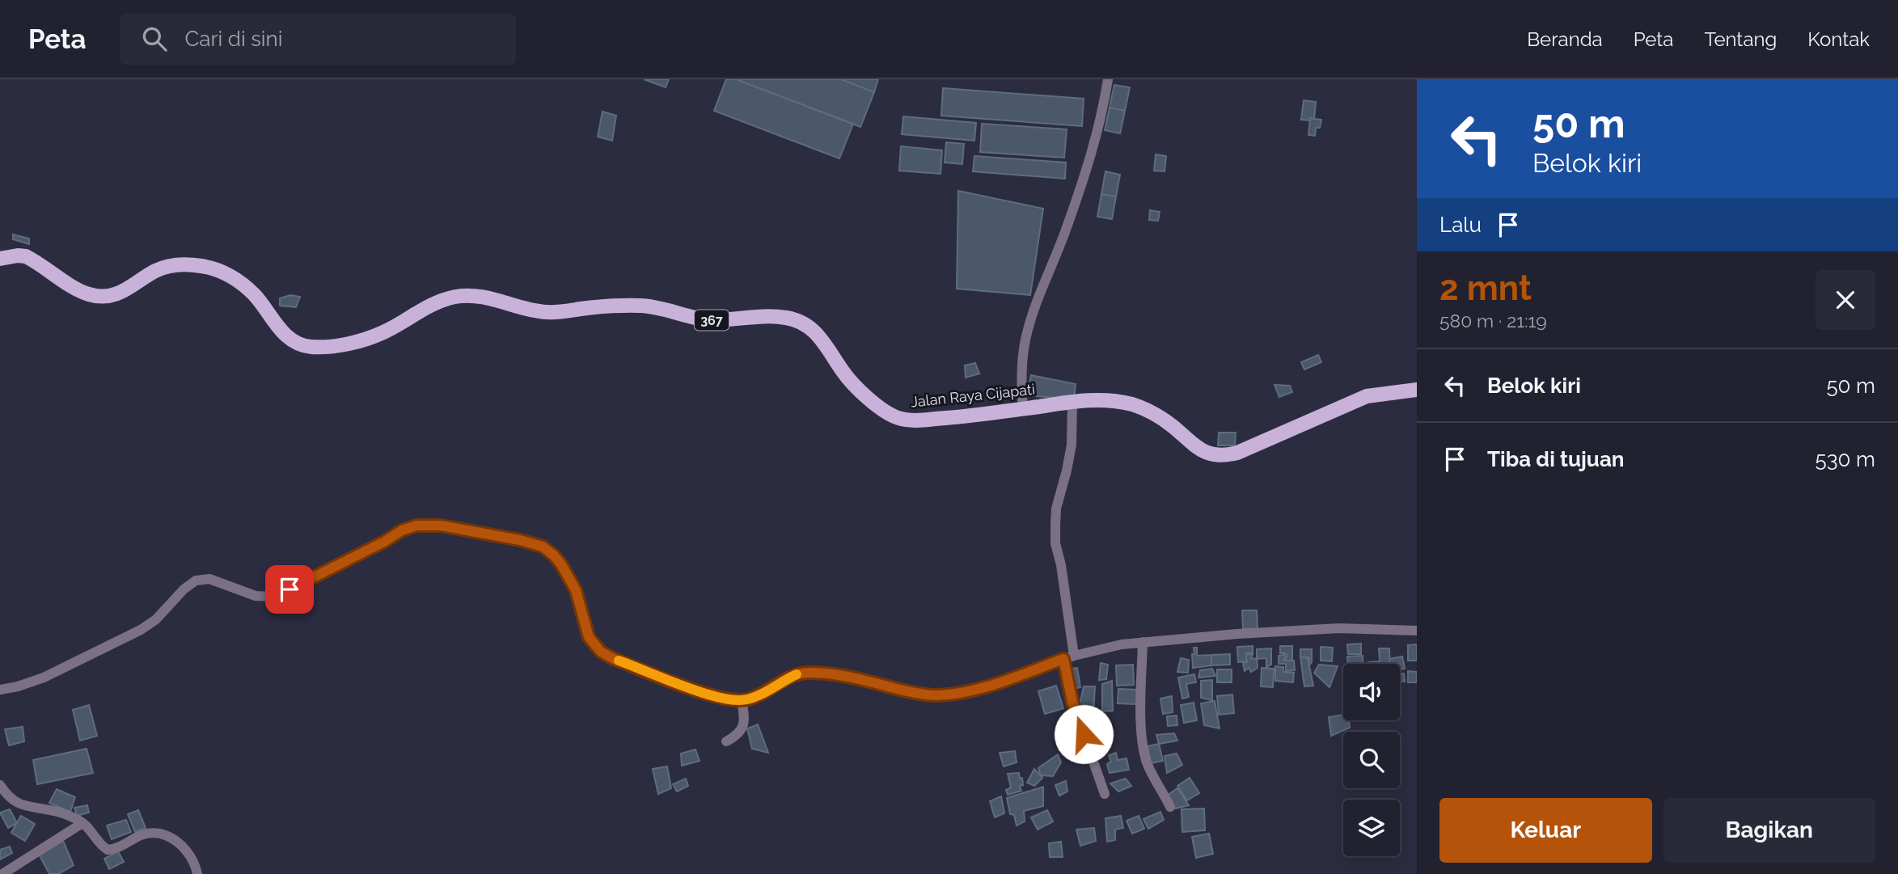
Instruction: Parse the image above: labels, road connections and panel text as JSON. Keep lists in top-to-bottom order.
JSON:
{
  "streets": {
    "main road": ["367", "Jalan Raya Cijapati"]
  },
  "page": {
    "header": "Peta",
    "search": "Cari di sini",
    "nav": [
      "Beranda",
      "Peta",
      "Tentang",
      "Kontak"
    ],
    "turn": ["50 m", "Belok kiri"],
    "then": "Lalu",
    "heading": ["2 mnt", "580 m · 21:19"],
    "list": [
      {
        "name": "Belok kiri",
        "value": "50 m"
      },
      {
        "name": "Tiba di tujuan",
        "value": "530 m"
      }
    ],
    "buttons": ["Keluar", "Bagikan"]
  }
}
